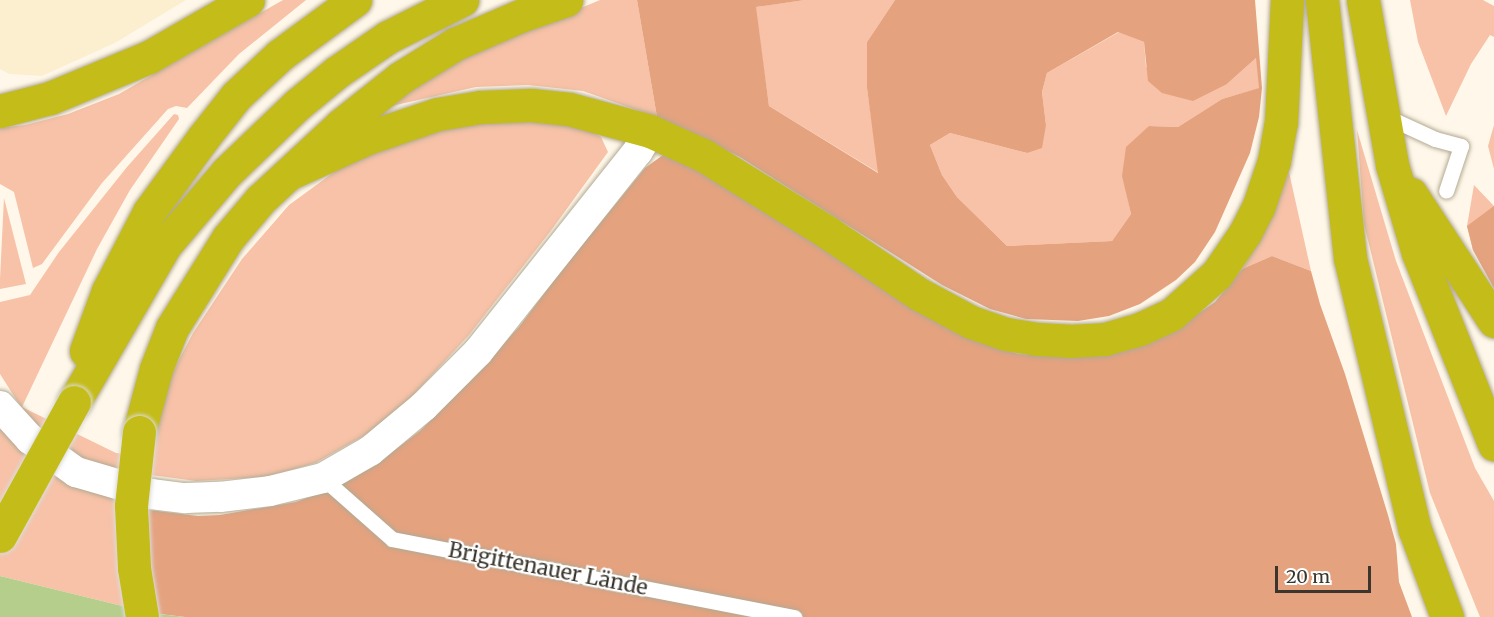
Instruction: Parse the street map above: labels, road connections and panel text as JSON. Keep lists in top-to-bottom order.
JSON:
{
  "streets": {
    "lane": ["Brigittenauer Lände"]
  },
  "scale_bar": "20 m"
}
